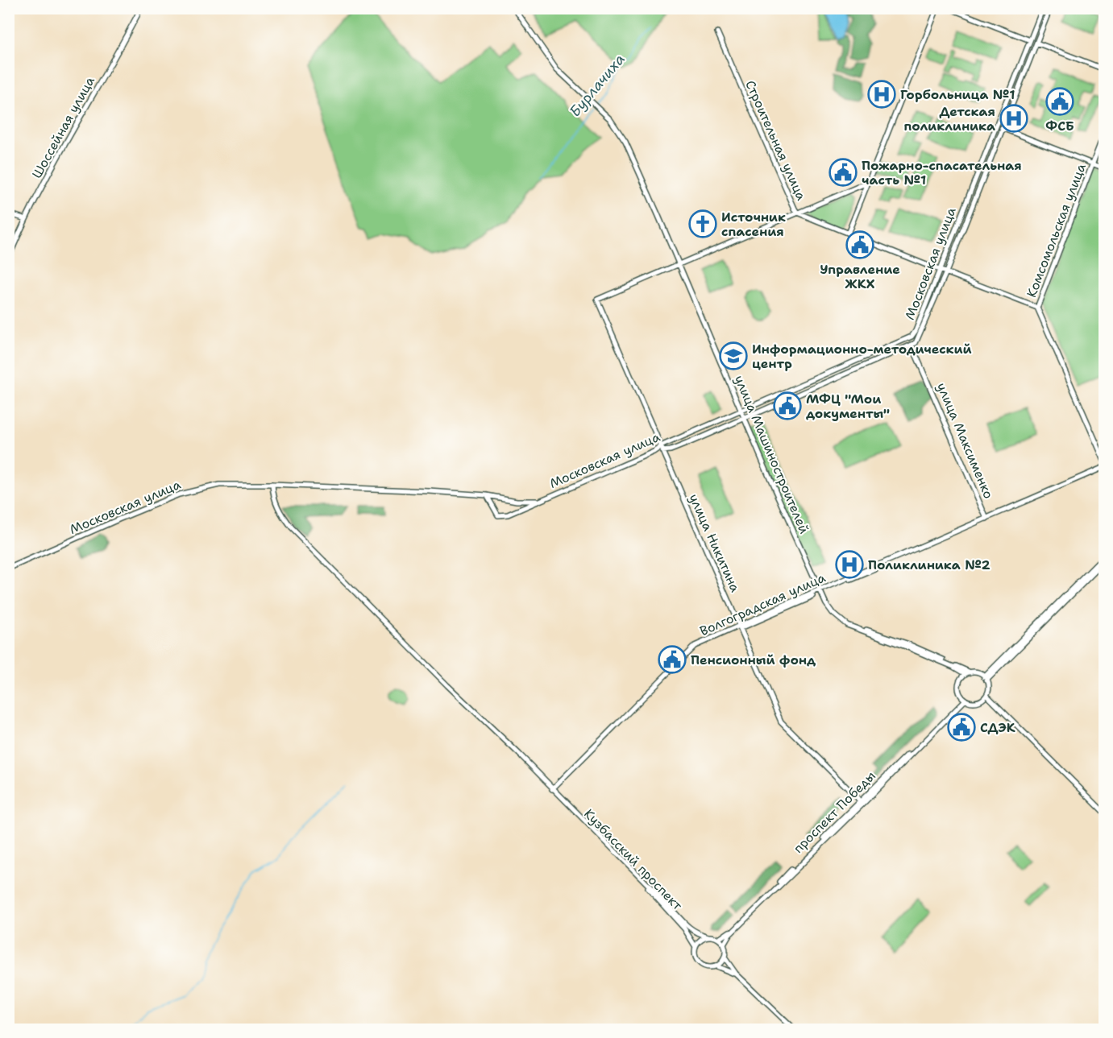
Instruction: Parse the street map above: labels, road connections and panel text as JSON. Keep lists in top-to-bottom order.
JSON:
{
  "streets": {
    "main road": [
      "Шоссейная улица",
      "Строительная улица",
      "Комсомольская улица",
      "Московская улица",
      "улица Максименко",
      "улица Машиностроителей",
      "улица Никитина",
      "Волгоградская улица",
      "проспект Победы",
      "Кузбасский проспект"
    ]
  },
  "crossings": [
    ["Строительная улица", "Комсомольская улица"],
    ["Строительная улица", "Московская улица"],
    ["Московская улица", "улица Максименко"],
    ["Московская улица", "улица Машиностроителей"],
    ["Московская улица", "улица Никитина"],
    ["улица Максименко", "Волгоградская улица"],
    ["улица Машиностроителей", "Волгоградская улица"],
    ["улица Машиностроителей", "проспект Победы"],
    ["улица Никитина", "Волгоградская улица"],
    ["улица Никитина", "проспект Победы"],
    ["Волгоградская улица", "Кузбасский проспект"],
    ["проспект Победы", "Кузбасский проспект"]
  ],
  "water": ["Бурлачиха"],
  "places": {
    "hospital": ["Горбольница №1", "Детская поликлиника", "Поликлиника №2"],
    "public building": [
      "ФСБ",
      "Пожарно-спасательная часть №1",
      "Управление ЖКХ",
      "МФЦ \"Мои документы\"",
      "Пенсионный фонд",
      "СДЭК"
    ],
    "church": ["Источник спасения"],
    "school or university": ["Информационно-методический центр"]
  }
}
